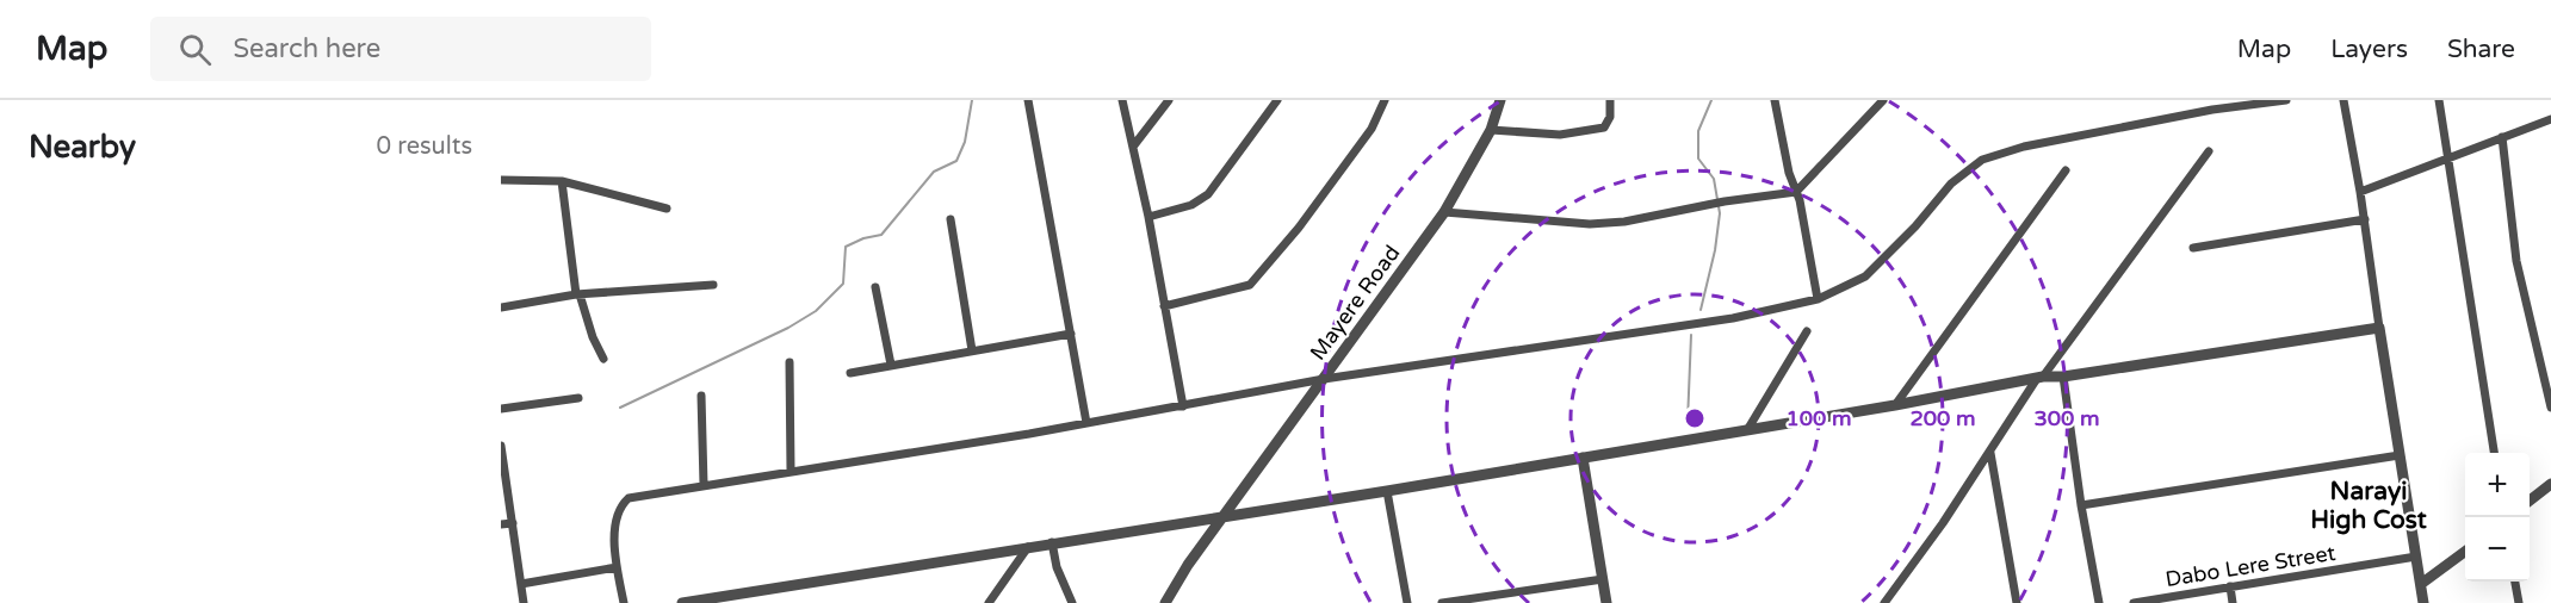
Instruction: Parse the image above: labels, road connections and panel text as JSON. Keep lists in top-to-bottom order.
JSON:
{
  "streets": {
    "street": ["Mayere Road", "Dabo Lere Street"]
  },
  "districts": ["Narayi High Cost"],
  "page": {
    "header": "Map",
    "search": "Search here",
    "nav": ["Map", "Layers", "Share"],
    "heading": ["Nearby", "0 results"],
    "map_buttons": ["+", "−"]
  },
  "rings": ["100 m", "200 m", "300 m"]
}
